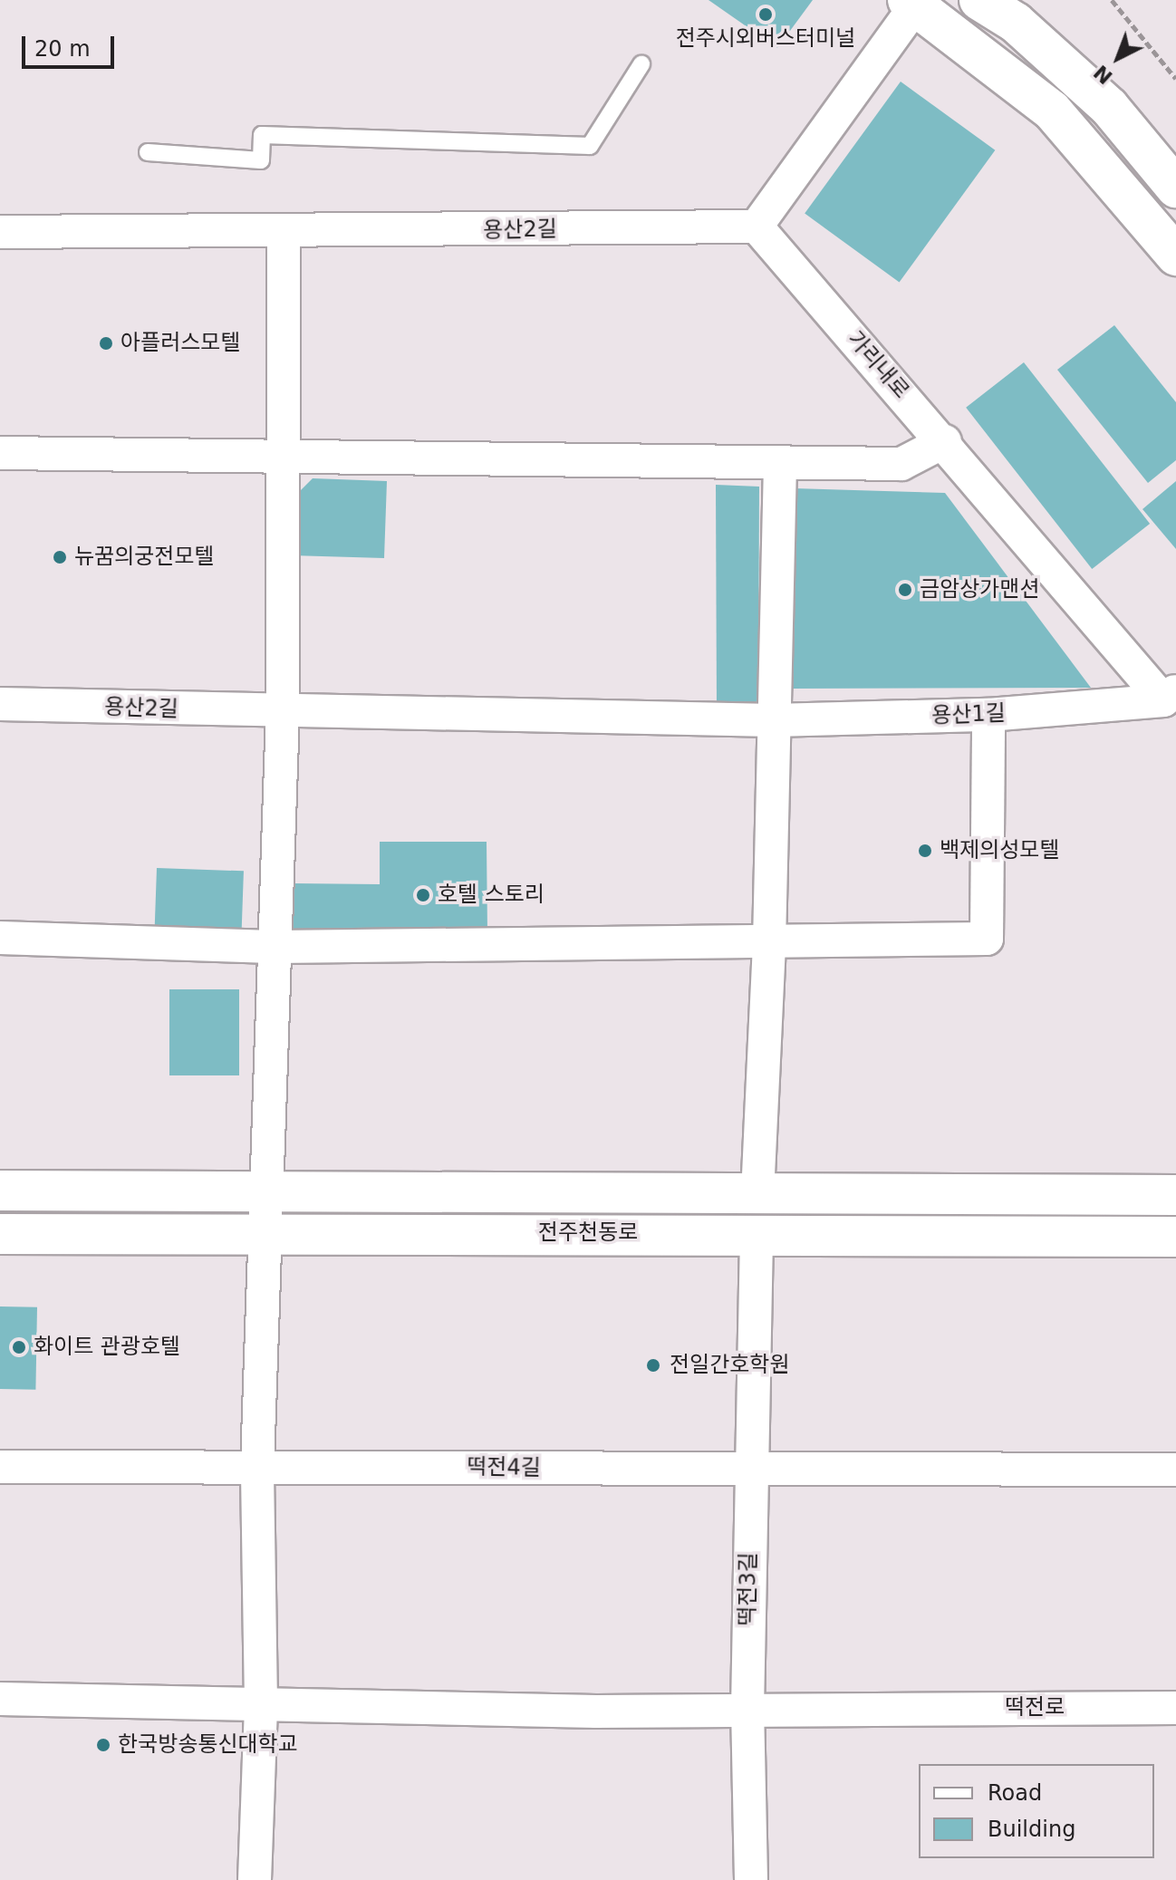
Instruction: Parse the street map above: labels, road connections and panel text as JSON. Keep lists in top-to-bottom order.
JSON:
{
  "streets": {
    "street": [
      "용산2길",
      "가리내로",
      "용산1길",
      "전주천동로",
      "떡전4길",
      "떡전3길",
      "떡전로"
    ]
  },
  "crossings": [
    ["용산2길", "가리내로"],
    ["용산2길", "용산1길"],
    ["가리내로", "용산1길"],
    ["전주천동로", "떡전3길"],
    ["떡전4길", "떡전3길"],
    ["떡전3길", "떡전로"]
  ],
  "places": [
    "전주시외버스터미널",
    "아플러스모텔",
    "뉴꿈의궁전모텔",
    "금암상가맨션",
    "백제의성모텔",
    "호텔 스토리",
    "화이트 관광호텔",
    "전일간호학원",
    "한국방송통신대학교"
  ],
  "legend": ["Road", "Building"],
  "scale_bar": "20 m",
  "north": "bottom left"
}
